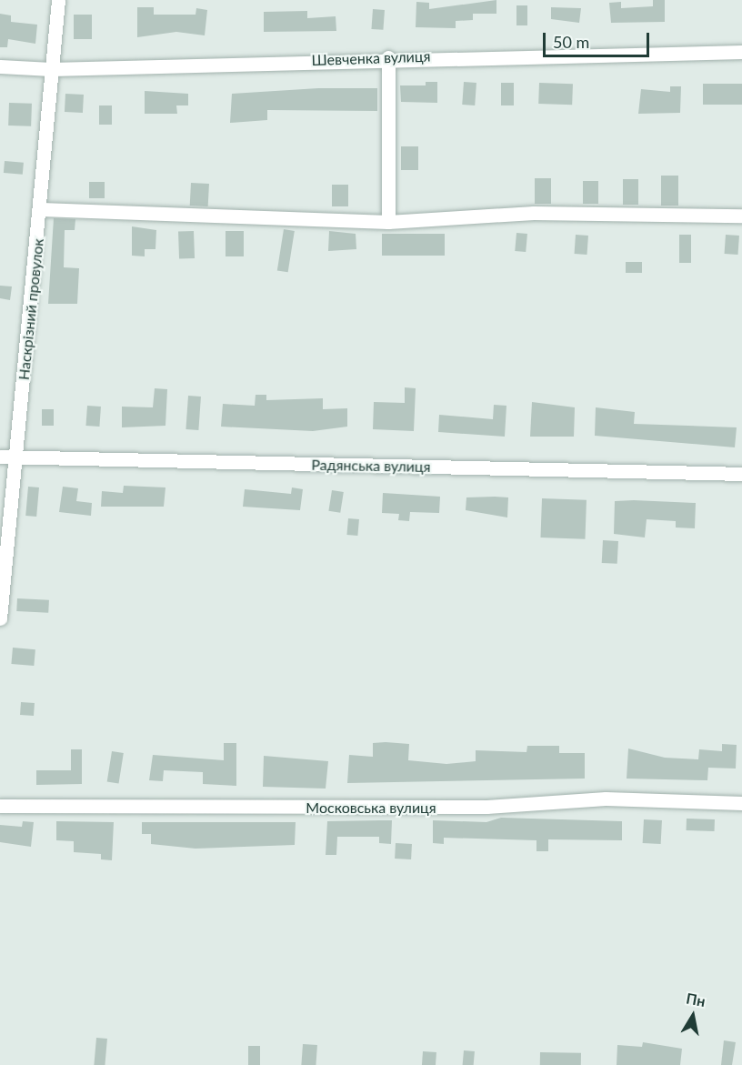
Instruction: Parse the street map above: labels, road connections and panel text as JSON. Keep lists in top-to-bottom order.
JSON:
{
  "streets": {
    "street": [
      "Шевченка вулиця",
      "Наскрізний провулок",
      "Радянська вулиця",
      "Московська вулиця"
    ]
  },
  "crossings": [
    ["Шевченка вулиця", "Наскрізний провулок"],
    ["Наскрізний провулок", "Радянська вулиця"]
  ],
  "scale_bar": "50 m",
  "north": "top"
}
